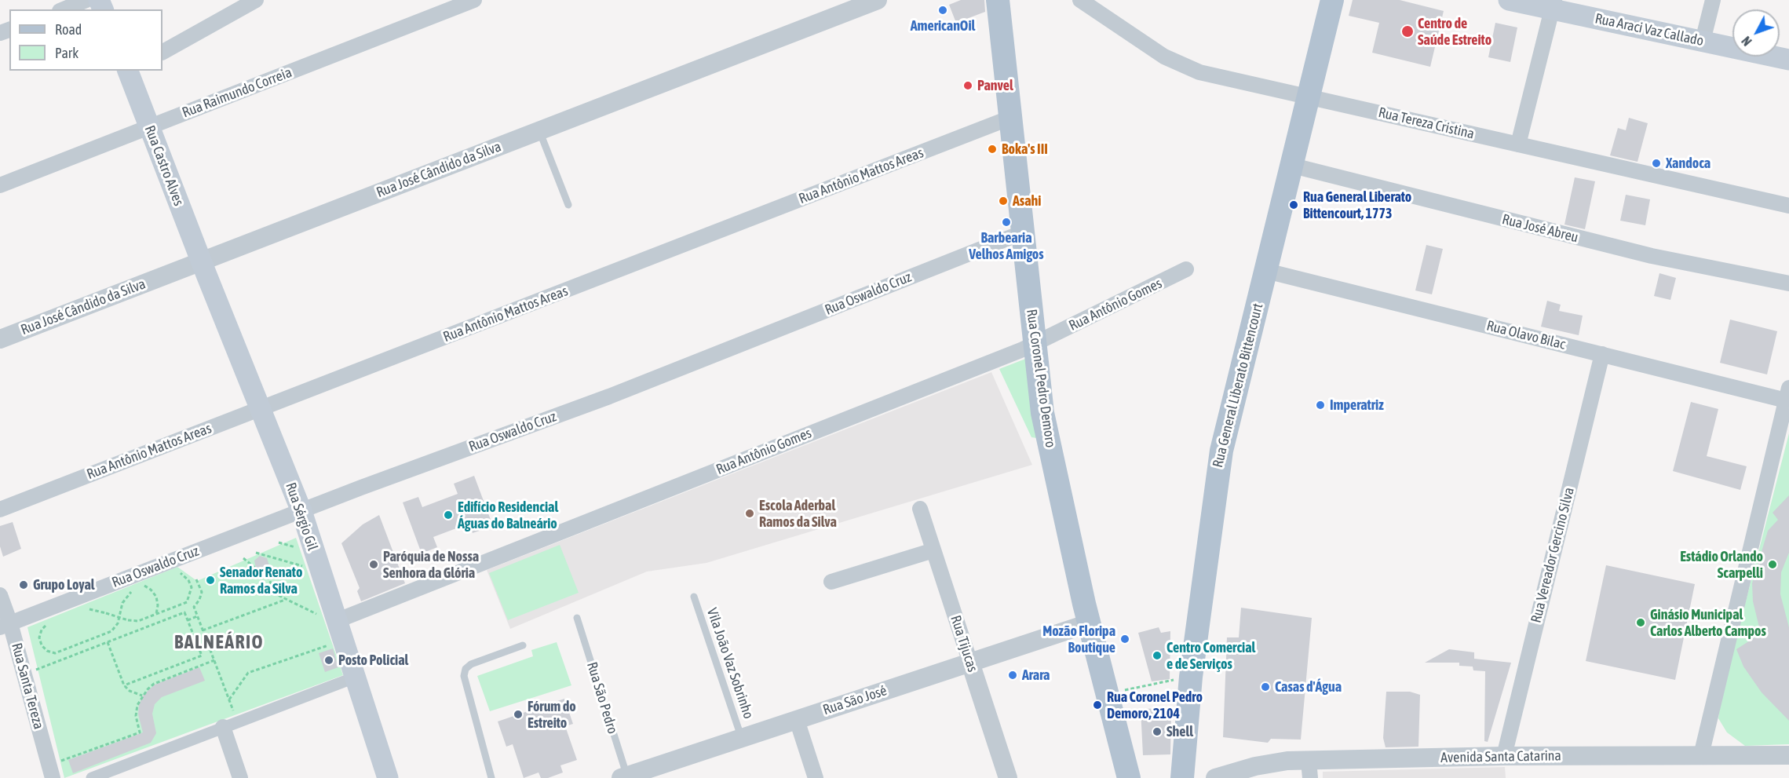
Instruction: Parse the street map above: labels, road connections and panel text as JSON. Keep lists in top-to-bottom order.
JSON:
{
  "streets": {
    "main road": [
      "Rua Araci Vaz Callado",
      "Rua Castro Alves",
      "Rua Coronel Pedro Demoro",
      "Rua General Liberato Bittencourt",
      "Rua Sérgio Gil"
    ],
    "street": [
      "Rua Raimundo Correia",
      "Rua Tereza Cristina",
      "Rua José Cândido da Silva",
      "Rua Antônio Mattos Areas",
      "Rua José Abreu",
      "Rua Oswaldo Cruz",
      "Rua Antônio Gomes",
      "Rua Olavo Bilac",
      "Rua Vereador Gercino Silva",
      "Rua Tijucas",
      "Rua Santa Tereza",
      "Rua São José",
      "Avenida Santa Catarina"
    ],
    "lane": ["Vila João Vaz Sobrinho", "Rua São Pedro"]
  },
  "crossings": [
    ["Rua Raimundo Correia", "Rua Castro Alves"],
    ["Rua Tereza Cristina", "Rua General Liberato Bittencourt"],
    ["Rua Castro Alves", "Rua José Cândido da Silva"],
    ["Rua Castro Alves", "Rua Sérgio Gil"],
    ["Rua José Cândido da Silva", "Rua Sérgio Gil"],
    ["Rua Antônio Mattos Areas", "Rua Coronel Pedro Demoro"],
    ["Rua Antônio Mattos Areas", "Rua Sérgio Gil"],
    ["Rua José Abreu", "Rua General Liberato Bittencourt"],
    ["Rua Oswaldo Cruz", "Rua Coronel Pedro Demoro"],
    ["Rua Oswaldo Cruz", "Rua Sérgio Gil"],
    ["Rua Oswaldo Cruz", "Rua Santa Tereza"],
    ["Rua Antônio Gomes", "Rua Coronel Pedro Demoro"],
    ["Rua Antônio Gomes", "Rua Sérgio Gil"],
    ["Rua Olavo Bilac", "Rua General Liberato Bittencourt"],
    ["Rua Olavo Bilac", "Rua Vereador Gercino Silva"],
    ["Rua Coronel Pedro Demoro", "Rua São José"],
    ["Rua Vereador Gercino Silva", "Avenida Santa Catarina"],
    ["Rua Tijucas", "Rua São José"],
    ["Vila João Vaz Sobrinho", "Rua São José"],
    ["Rua São Pedro", "Rua São José"]
  ],
  "districts": ["BALNEÁRIO"],
  "places": [
    "AmericanOil",
    "Centro de Saúde Estreito",
    "Panvel",
    "Boka's III",
    "Xandoca",
    "Asahi",
    "Rua General Liberato Bittencourt, 1773",
    "Barbearia Velhos Amigos",
    "Imperatriz",
    "Escola Aderbal Ramos da Silva",
    "Edifício Residencial Águas do Balneário",
    "Paróquia de Nossa Senhora da Glória",
    "Estádio Orlando Scarpelli",
    "Senador Renato Ramos da Silva",
    "Grupo Loyal",
    "Ginásio Municipal Carlos Alberto Campos",
    "Mozão Floripa Boutique",
    "Centro Comercial e de Serviços",
    "Posto Policial",
    "Arara",
    "Casas d'Água",
    "Rua Coronel Pedro Demoro, 2104",
    "Fórum do Estreito",
    "Shell"
  ],
  "legend": ["Road", "Park"],
  "north": "bottom left"
}
